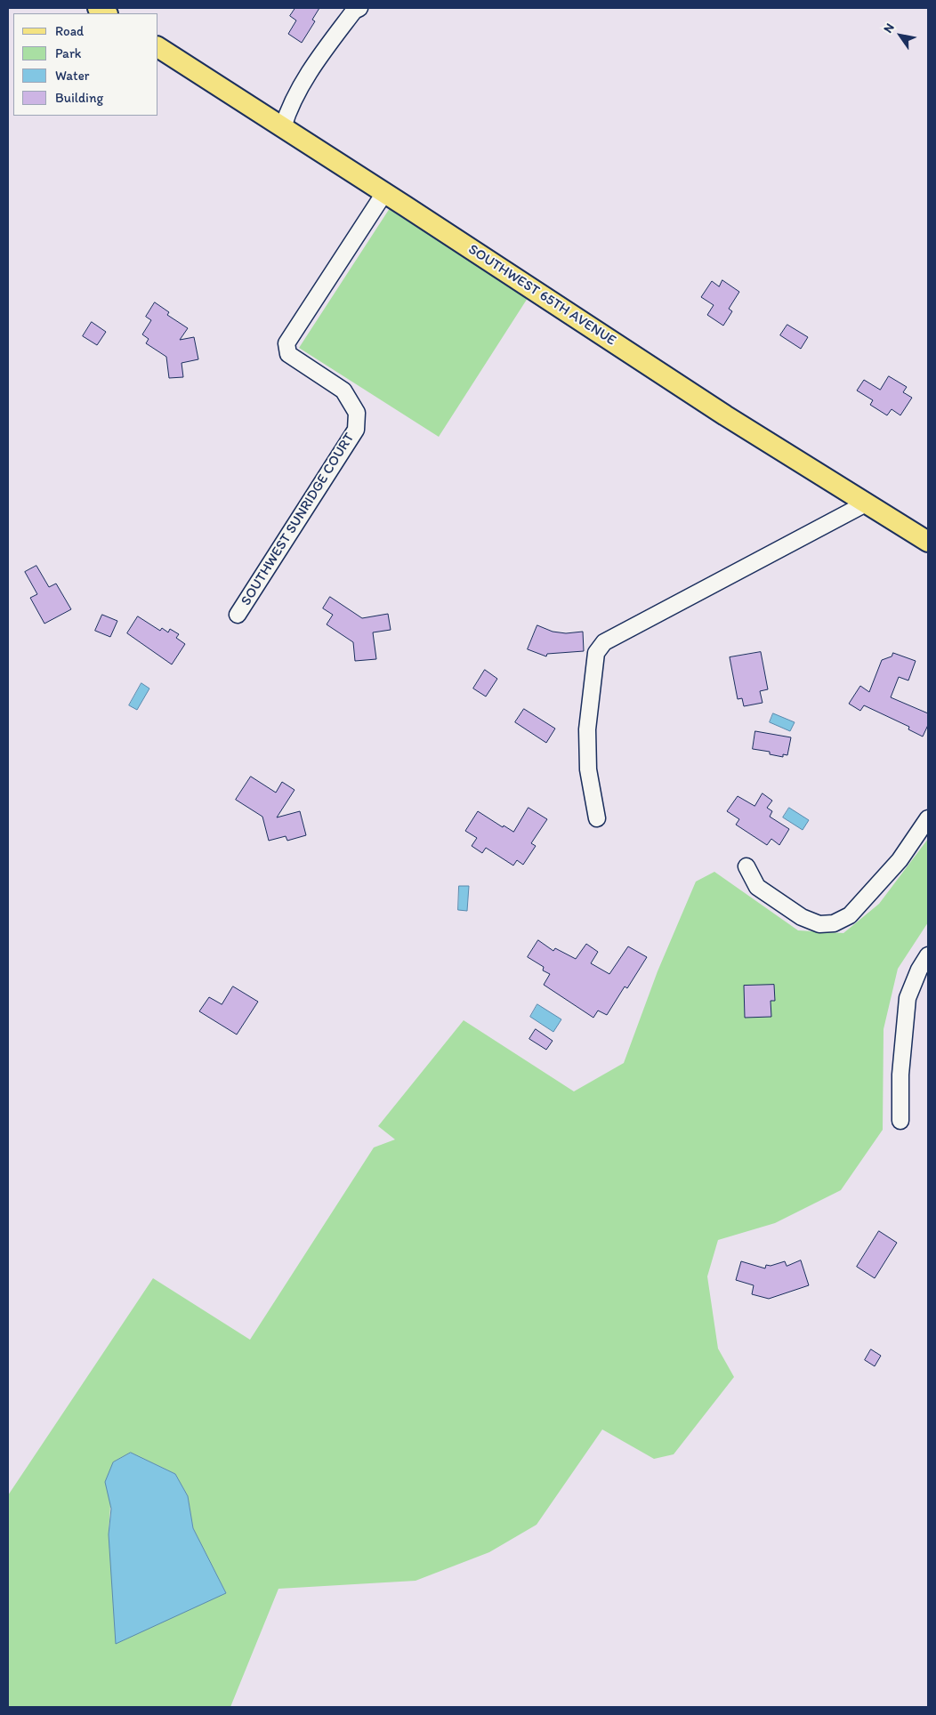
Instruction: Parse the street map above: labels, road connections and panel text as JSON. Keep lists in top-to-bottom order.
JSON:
{
  "streets": {
    "main road": ["SOUTHWEST 65TH AVENUE"],
    "street": ["SOUTHWEST SUNRIDGE COURT"]
  },
  "crossings": [
    ["SOUTHWEST 65TH AVENUE", "SOUTHWEST SUNRIDGE COURT"]
  ],
  "legend": [
    "Road",
    "Park",
    "Water",
    "Building"
  ],
  "north": "top left"
}
